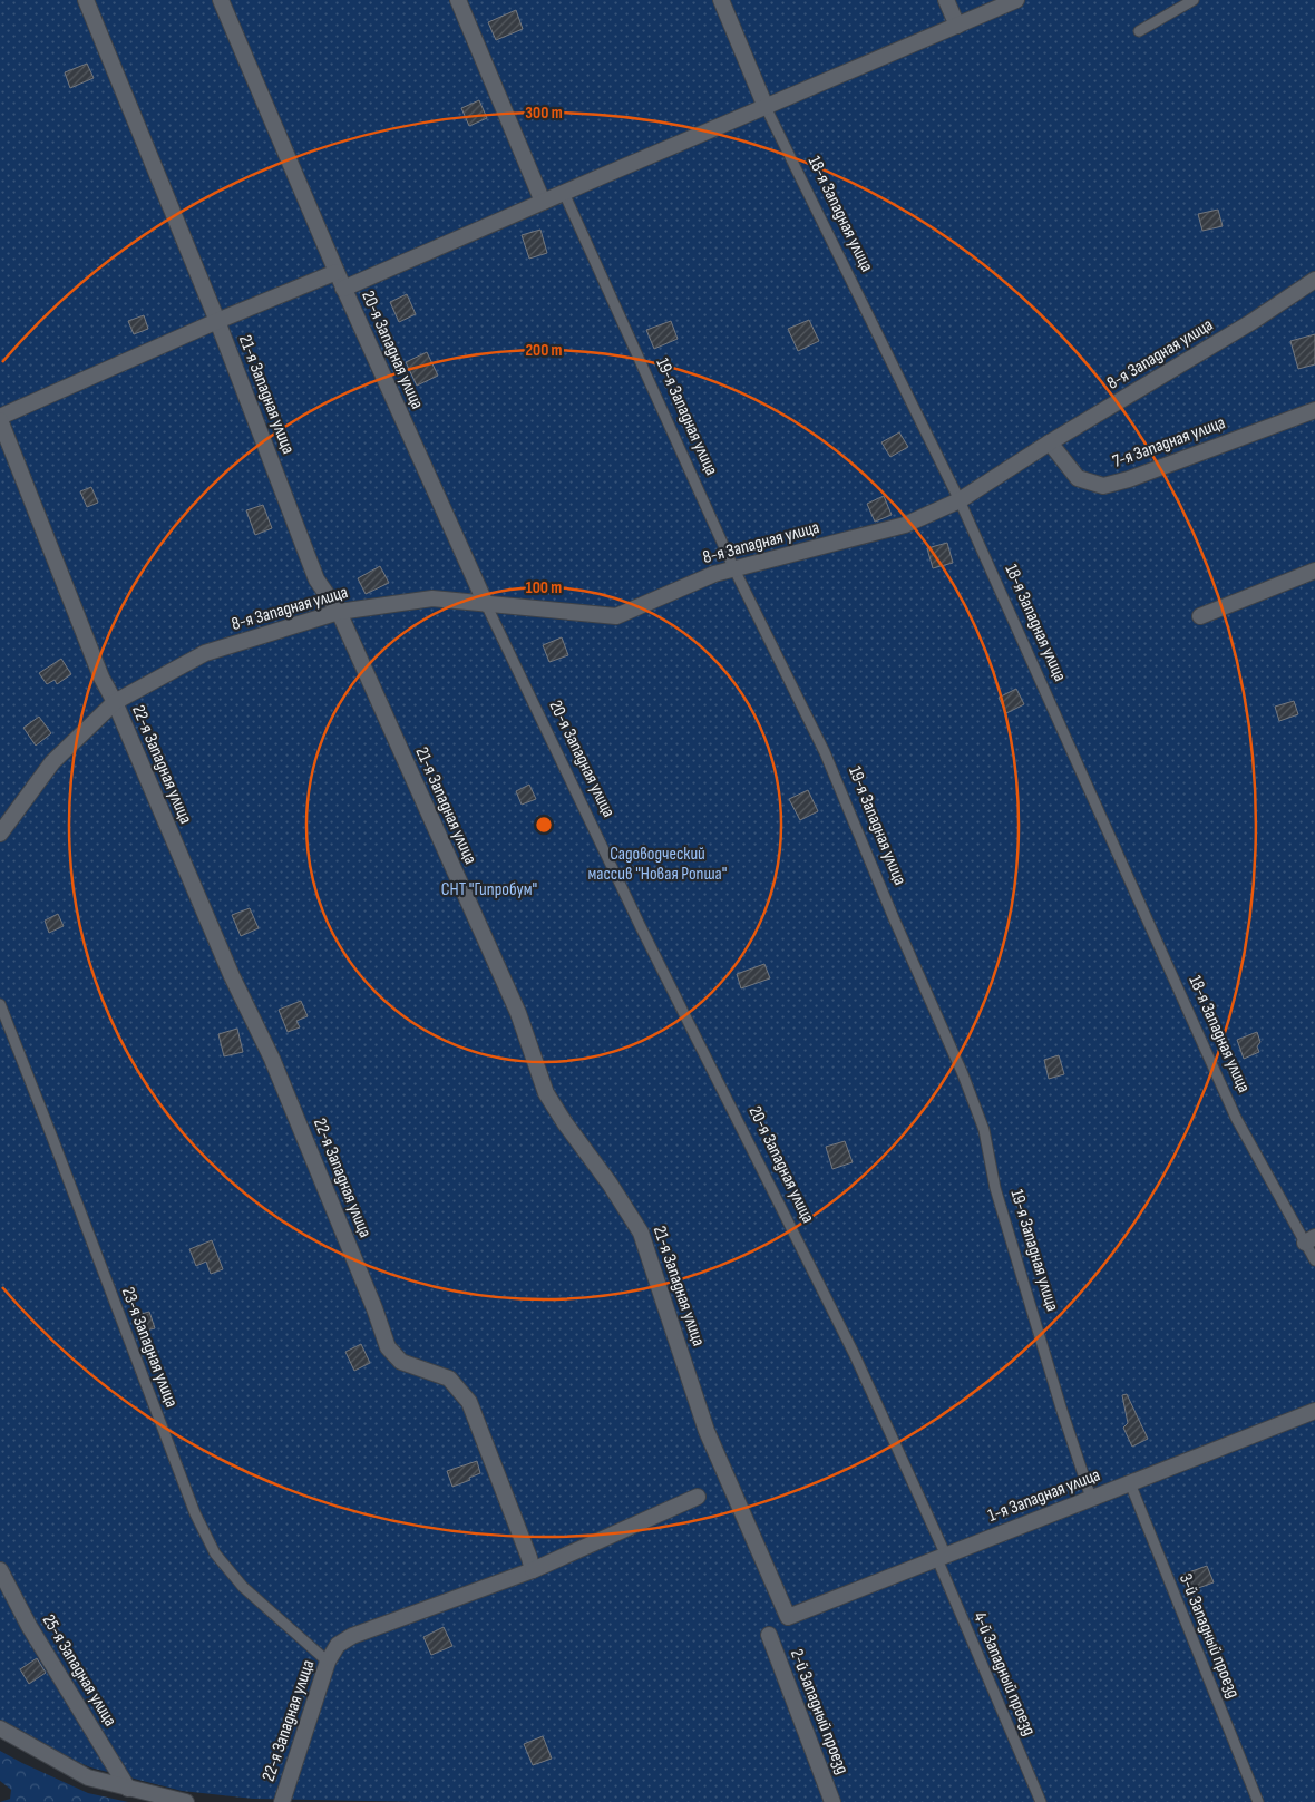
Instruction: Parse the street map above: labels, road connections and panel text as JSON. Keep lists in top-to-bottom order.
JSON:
{
  "streets": {
    "street": [
      "18-я Западная улица",
      "20-я Западная улица",
      "8-я Западная улица",
      "21-я Западная улица",
      "7-я Западная улица",
      "22-я Западная улица",
      "1-я Западная улица",
      "25-я Западная улица",
      "2-й Западный проезд"
    ],
    "lane": [
      "19-я Западная улица",
      "23-я Западная улица",
      "3-й Западный проезд",
      "4-й Западный проезд"
    ]
  },
  "crossings": [
    ["18-я Западная улица", "8-я Западная улица"],
    ["20-я Западная улица", "8-я Западная улица"],
    ["20-я Западная улица", "1-я Западная улица"],
    ["20-я Западная улица", "4-й Западный проезд"],
    ["8-я Западная улица", "21-я Западная улица"],
    ["8-я Западная улица", "19-я Западная улица"],
    ["8-я Западная улица", "7-я Западная улица"],
    ["8-я Западная улица", "22-я Западная улица"],
    ["21-я Западная улица", "1-я Западная улица"],
    ["19-я Западная улица", "1-я Западная улица"],
    ["22-я Западная улица", "23-я Западная улица"],
    ["1-я Западная улица", "3-й Западный проезд"],
    ["1-я Западная улица", "4-й Западный проезд"]
  ],
  "parks": ["Садоводческий массив \"Новая Ропша\"", "СНТ \"Гипробум\""],
  "rings": ["300 m", "200 m", "100 m"]
}
